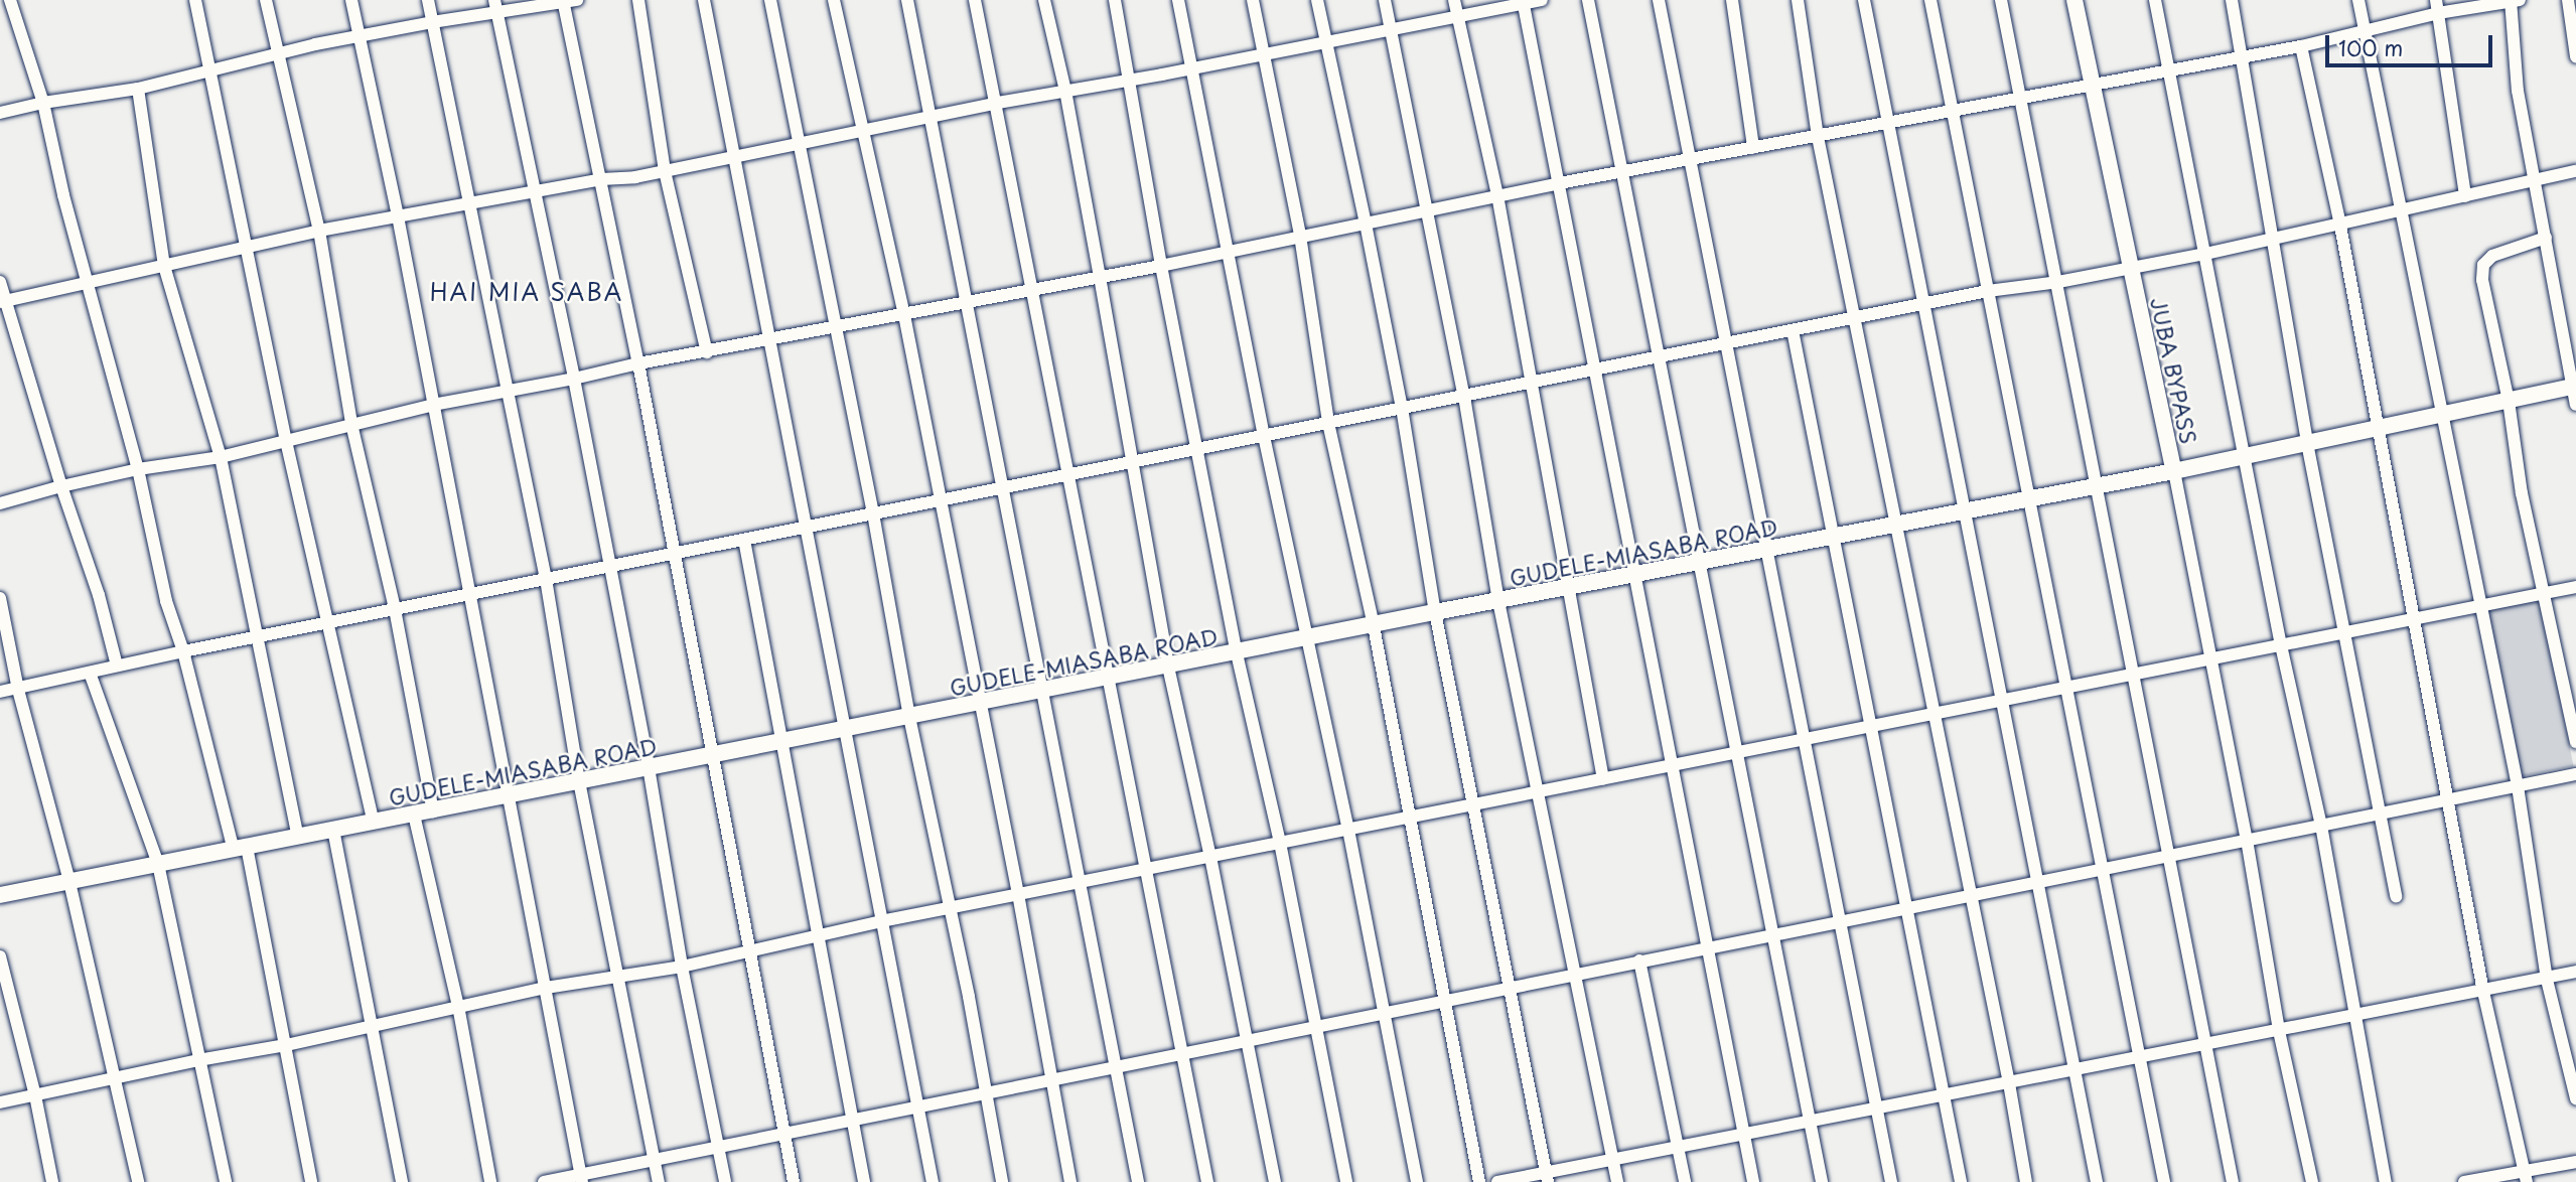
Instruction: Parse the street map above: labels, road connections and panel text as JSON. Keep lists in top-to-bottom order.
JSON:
{
  "streets": {
    "main road": ["JUBA BYPASS", "GUDELE-MIASABA ROAD"]
  },
  "crossings": [
    ["JUBA BYPASS", "GUDELE-MIASABA ROAD"]
  ],
  "districts": ["HAI MIA SABA"],
  "scale_bar": "100 m"
}
